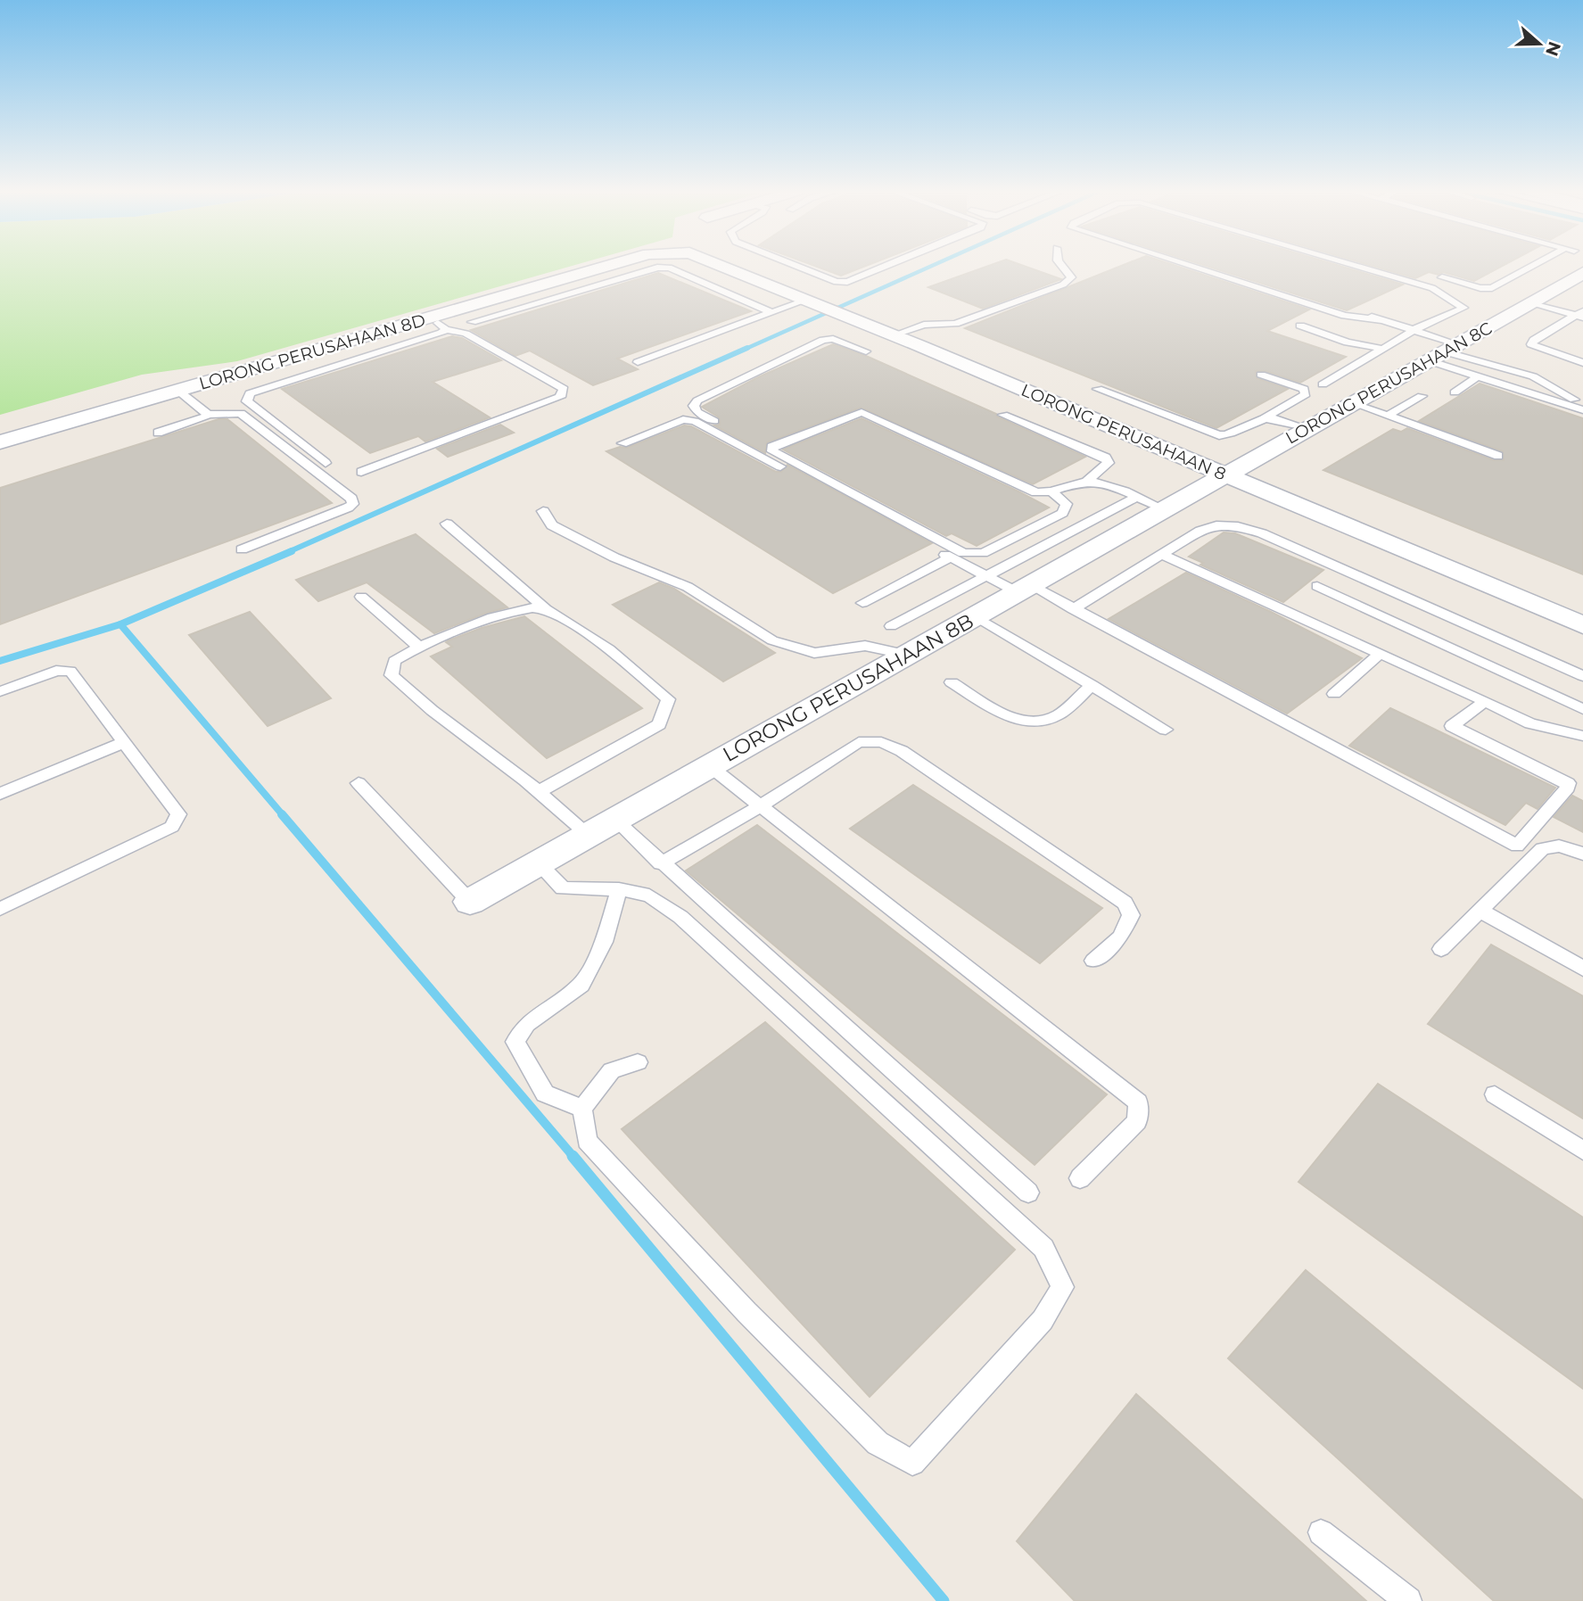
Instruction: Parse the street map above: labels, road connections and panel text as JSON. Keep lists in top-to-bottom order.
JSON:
{
  "streets": {
    "street": [
      "LORONG PERUSAHAAN 8D",
      "LORONG PERUSAHAAN 8C",
      "LORONG PERUSAHAAN 8",
      "LORONG PERUSAHAAN 8B"
    ]
  },
  "crossings": [
    ["LORONG PERUSAHAAN 8C", "LORONG PERUSAHAAN 8"],
    ["LORONG PERUSAHAAN 8C", "LORONG PERUSAHAAN 8B"],
    ["LORONG PERUSAHAAN 8", "LORONG PERUSAHAAN 8B"]
  ],
  "north": "right"
}
